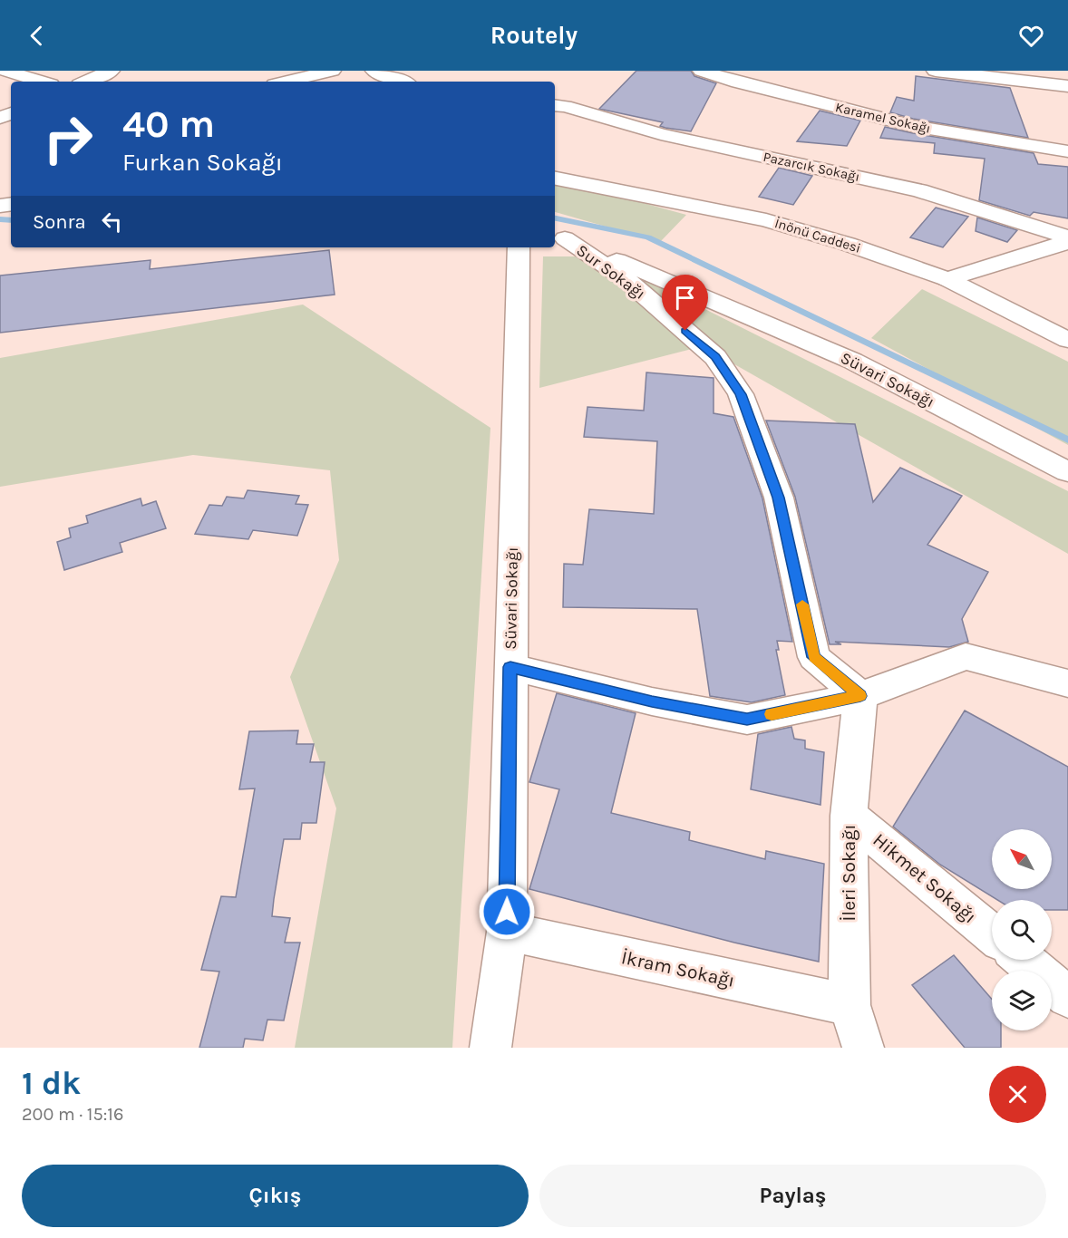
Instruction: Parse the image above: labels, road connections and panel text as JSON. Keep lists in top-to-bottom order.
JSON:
{
  "streets": {
    "street": [
      "Karamel Sokağı",
      "Pazarcık Sokağı",
      "İnönü Caddesi",
      "Sur Sokağı",
      "Süvari Sokağı",
      "İleri Sokağı",
      "Hikmet Sokağı",
      "İkram Sokağı"
    ]
  },
  "crossings": [
    ["Sur Sokağı", "Süvari Sokağı"],
    ["Sur Sokağı", "İleri Sokağı"],
    ["Süvari Sokağı", "İkram Sokağı"],
    ["İleri Sokağı", "Hikmet Sokağı"],
    ["İleri Sokağı", "İkram Sokağı"]
  ],
  "north": "top left",
  "page": {
    "header": "Routely",
    "turn": ["40 m", "Furkan Sokağı"],
    "then": "Sonra",
    "heading": ["1 dk", "200 m · 15:16"],
    "buttons": ["Çıkış", "Paylaş"]
  }
}
